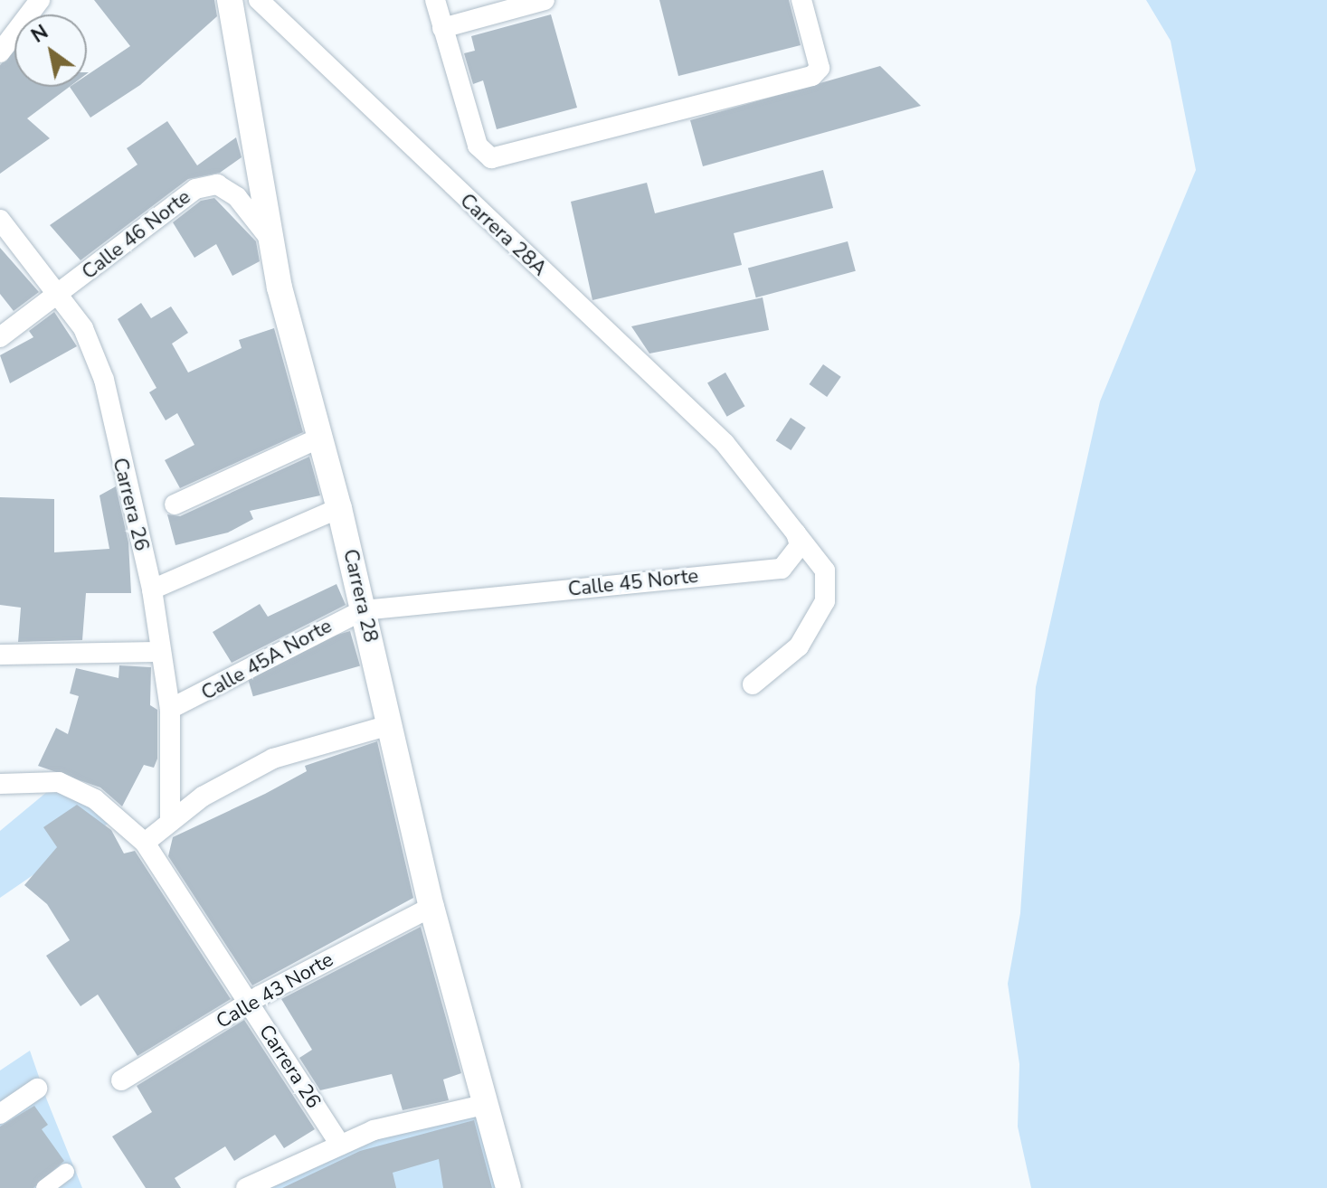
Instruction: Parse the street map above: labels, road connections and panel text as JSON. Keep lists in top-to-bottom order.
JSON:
{
  "streets": {
    "street": [
      "Calle 46 Norte",
      "Carrera 28A",
      "Carrera 26",
      "Calle 45 Norte",
      "Carrera 28",
      "Calle 45A Norte",
      "Calle 43 Norte"
    ]
  },
  "crossings": [
    ["Calle 46 Norte", "Carrera 26"],
    ["Calle 46 Norte", "Carrera 28"],
    ["Carrera 28A", "Calle 45 Norte"],
    ["Carrera 26", "Calle 45A Norte"],
    ["Carrera 26", "Calle 43 Norte"],
    ["Calle 45 Norte", "Carrera 28"],
    ["Calle 45 Norte", "Calle 45A Norte"],
    ["Carrera 28", "Calle 45A Norte"],
    ["Carrera 28", "Calle 43 Norte"]
  ],
  "north": "top left"
}
